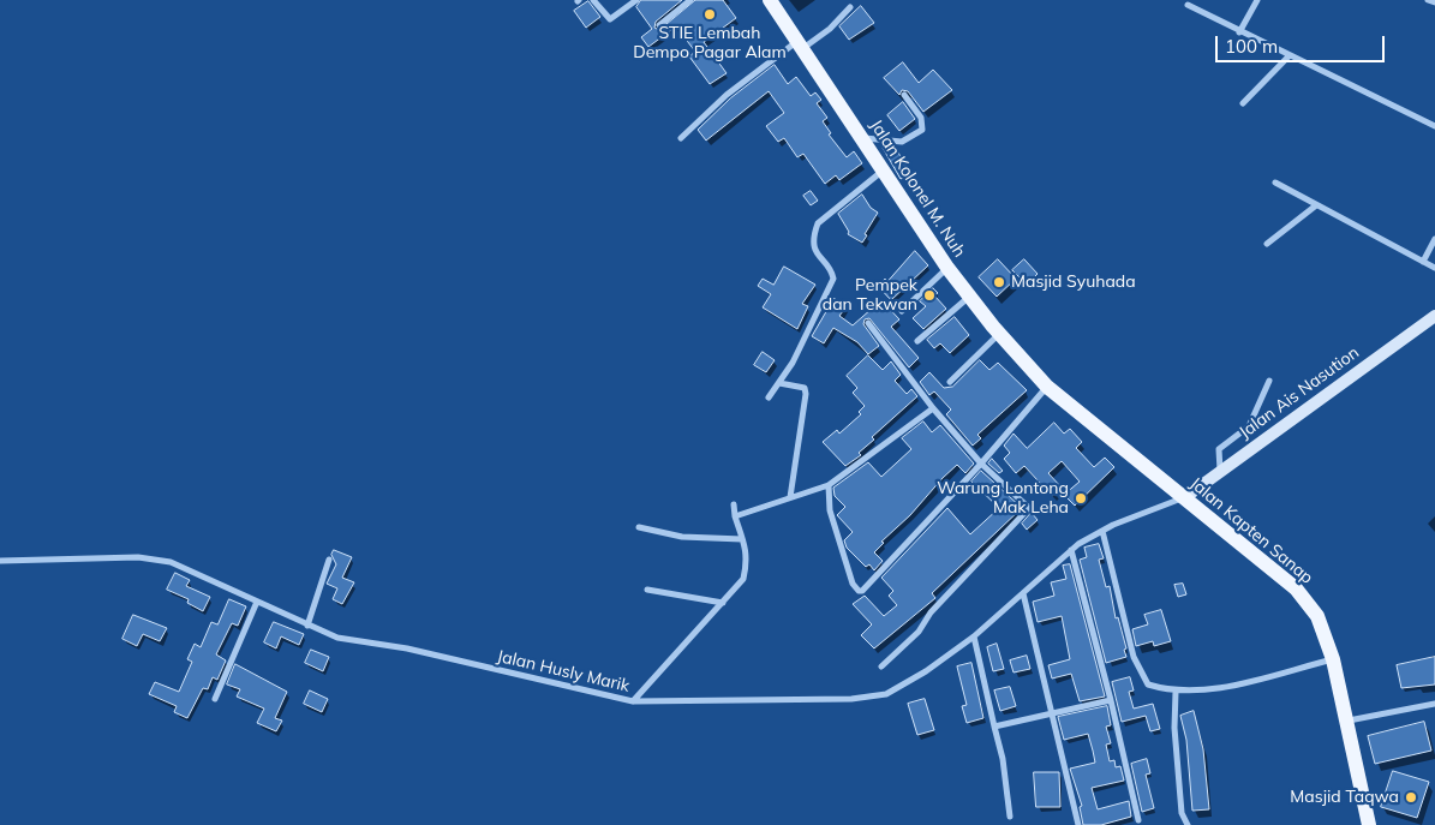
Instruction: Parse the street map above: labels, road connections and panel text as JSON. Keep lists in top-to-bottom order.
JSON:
{
  "streets": {
    "main road": ["Jalan Kolonel M. Nuh", "Jalan Kapten Sanap"],
    "street": ["Jalan Ais Nasution", "Jalan Husly Marik"]
  },
  "crossings": [
    ["Jalan Kolonel M. Nuh", "Jalan Kapten Sanap"],
    ["Jalan Ais Nasution", "Jalan Kapten Sanap"],
    ["Jalan Ais Nasution", "Jalan Husly Marik"],
    ["Jalan Kapten Sanap", "Jalan Husly Marik"]
  ],
  "places": [
    "STIE Lembah Dempo Pagar Alam",
    "Masjid Syuhada",
    "Pempek dan Tekwan",
    "Warung Lontong Mak Leha",
    "Masjid Taqwa"
  ],
  "scale_bar": "100 m"
}
